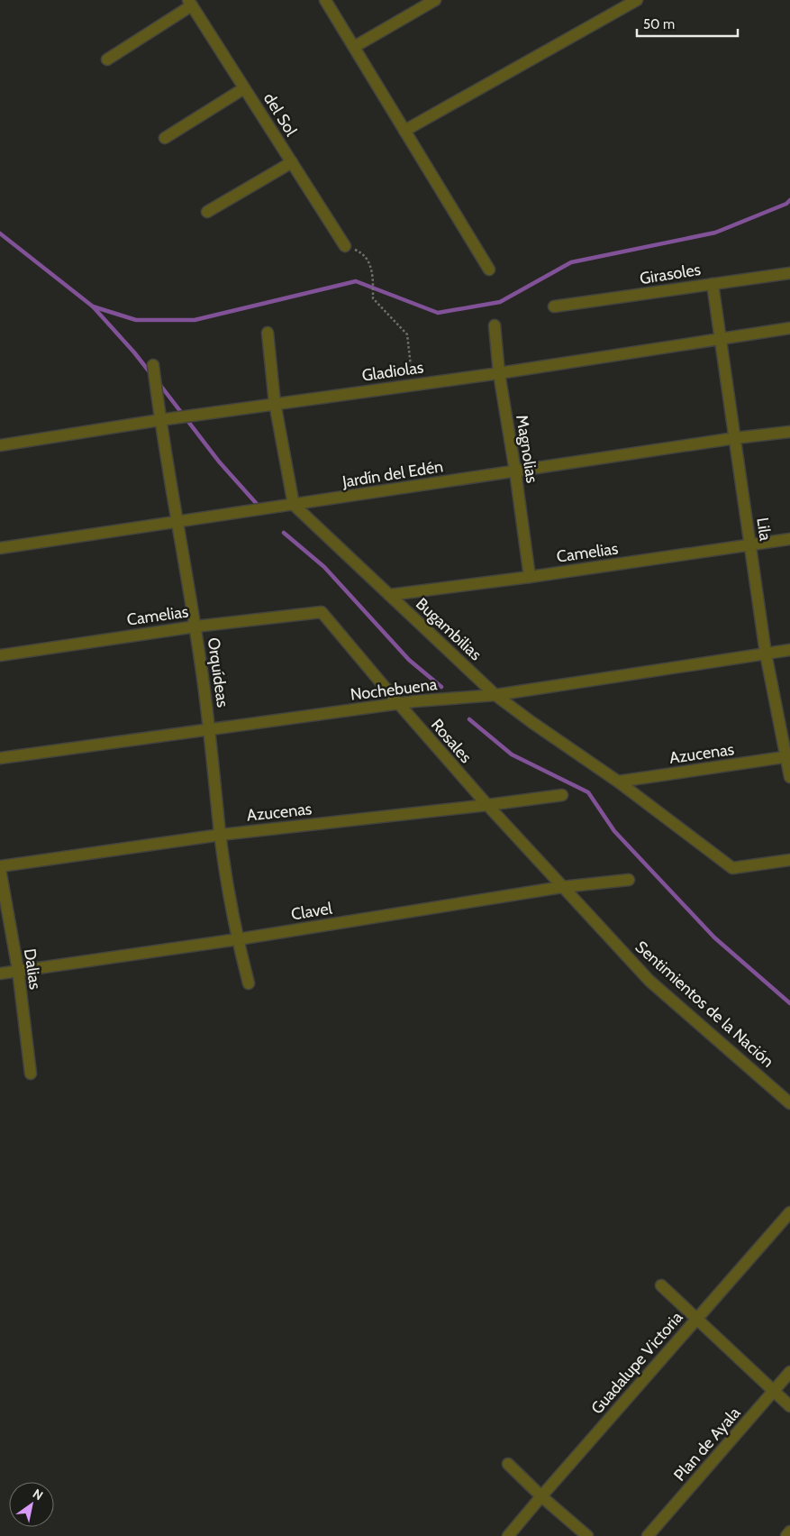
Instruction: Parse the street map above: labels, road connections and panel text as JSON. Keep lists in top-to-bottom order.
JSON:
{
  "streets": {
    "street": [
      "del Sol",
      "Girasoles",
      "Gladiolas",
      "Magnolias",
      "Jardín del Edén",
      "Lila",
      "Camelias",
      "Bugambilias",
      "Orquídeas",
      "Nochebuena",
      "Rosales",
      "Azucenas",
      "Clavel",
      "Dalias",
      "Sentimientos de la Nación",
      "Guadalupe Victoria",
      "Plan de Ayala"
    ]
  },
  "crossings": [
    ["Girasoles", "Lila"],
    ["Gladiolas", "Magnolias"],
    ["Gladiolas", "Lila"],
    ["Gladiolas", "Orquídeas"],
    ["Magnolias", "Jardín del Edén"],
    ["Magnolias", "Camelias"],
    ["Jardín del Edén", "Lila"],
    ["Jardín del Edén", "Bugambilias"],
    ["Jardín del Edén", "Orquídeas"],
    ["Lila", "Camelias"],
    ["Lila", "Nochebuena"],
    ["Lila", "Azucenas"],
    ["Camelias", "Bugambilias"],
    ["Camelias", "Orquídeas"],
    ["Camelias", "Rosales"],
    ["Bugambilias", "Nochebuena"],
    ["Bugambilias", "Azucenas"],
    ["Orquídeas", "Nochebuena"],
    ["Orquídeas", "Azucenas"],
    ["Orquídeas", "Clavel"],
    ["Nochebuena", "Rosales"],
    ["Rosales", "Azucenas"],
    ["Rosales", "Clavel"],
    ["Rosales", "Sentimientos de la Nación"],
    ["Azucenas", "Dalias"],
    ["Clavel", "Dalias"],
    ["Clavel", "Sentimientos de la Nación"]
  ],
  "scale_bar": "50 m",
  "north": "top right"
}
